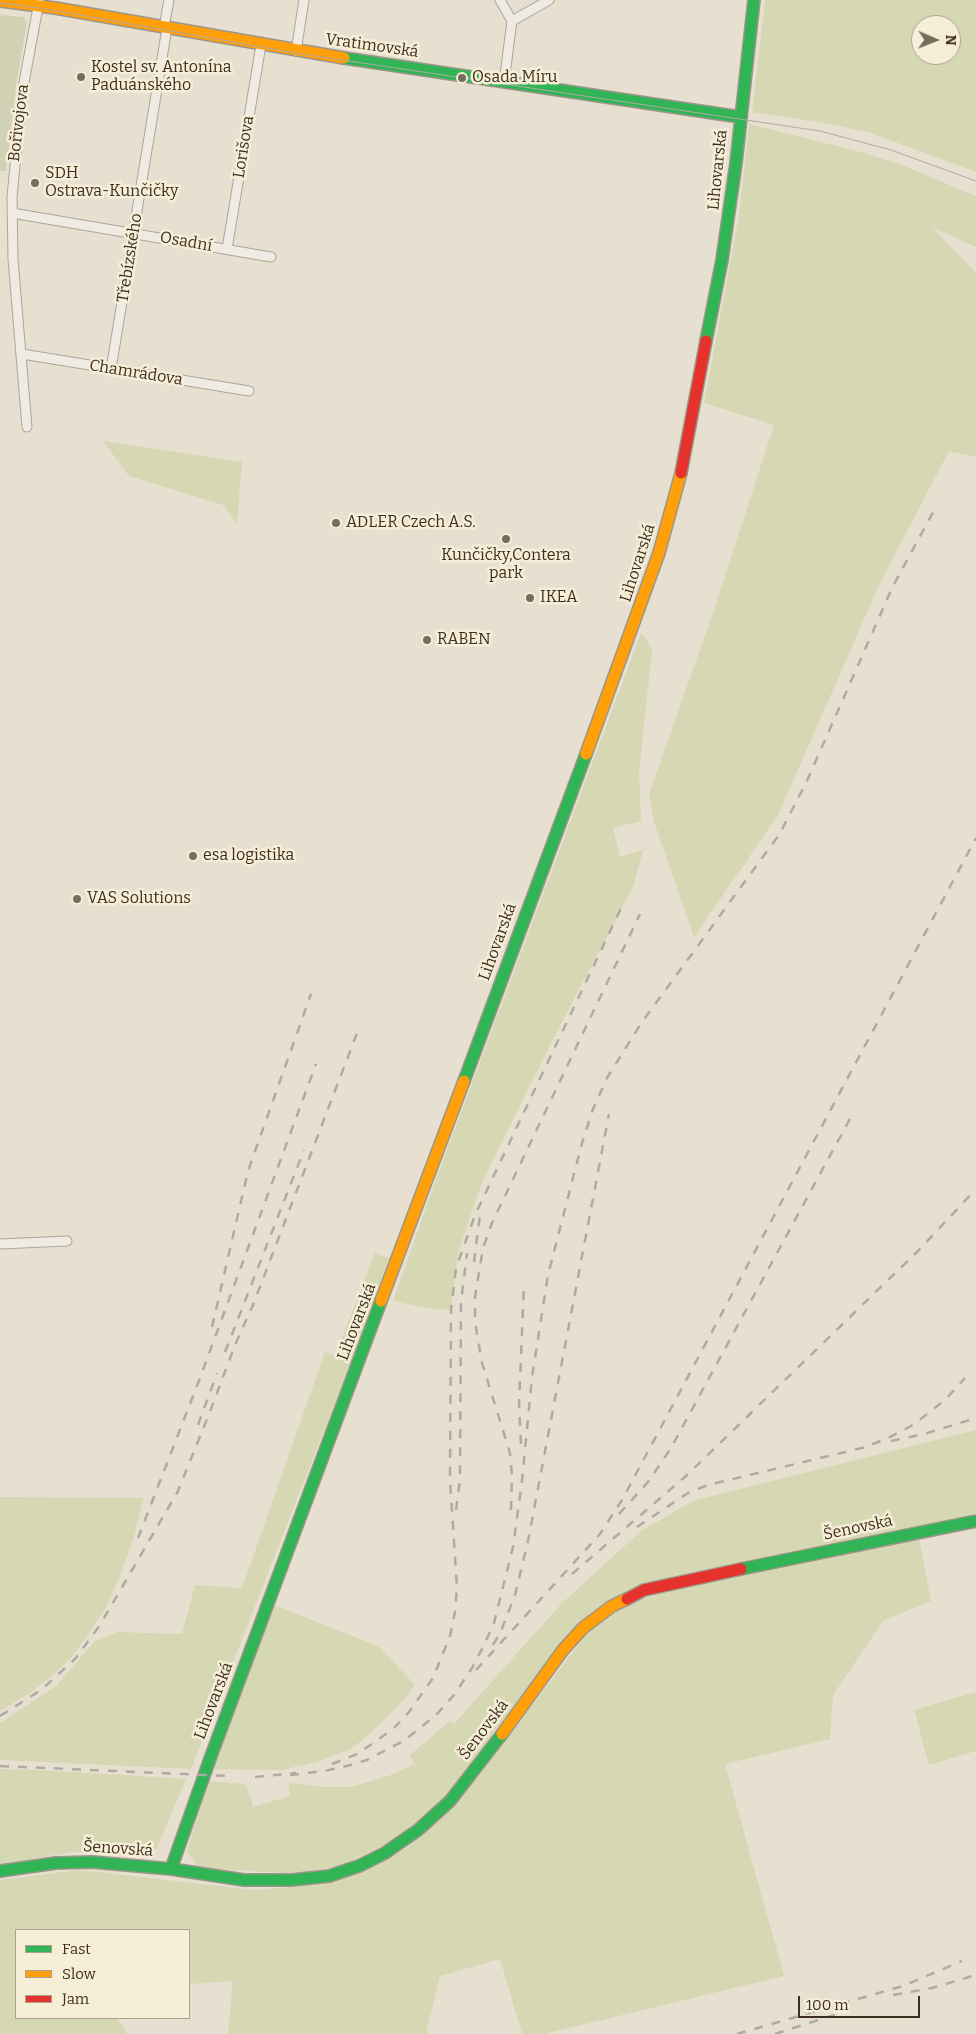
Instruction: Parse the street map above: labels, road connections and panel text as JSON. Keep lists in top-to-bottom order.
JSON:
{
  "streets": {
    "street": [
      "Vratimovská",
      "Bořivojova",
      "Lorišova",
      "Lihovarská",
      "Osadní",
      "Třebízského",
      "Chamrádova",
      "Šenovská"
    ]
  },
  "crossings": [
    ["Vratimovská", "Bořivojova"],
    ["Vratimovská", "Lorišova"],
    ["Vratimovská", "Lihovarská"],
    ["Vratimovská", "Třebízského"],
    ["Bořivojova", "Osadní"],
    ["Bořivojova", "Chamrádova"],
    ["Lorišova", "Osadní"],
    ["Lihovarská", "Šenovská"],
    ["Osadní", "Třebízského"],
    ["Třebízského", "Chamrádova"]
  ],
  "places": [
    "Kostel sv. Antonína Paduánského",
    "Osada Míru",
    "SDH Ostrava-Kunčičky",
    "ADLER Czech A.S.",
    "Kunčičky,Contera park",
    "IKEA",
    "RABEN",
    "esa logistika",
    "VAS Solutions"
  ],
  "legend": ["Fast", "Slow", "Jam"],
  "scale_bar": "100 m",
  "north": "right"
}
